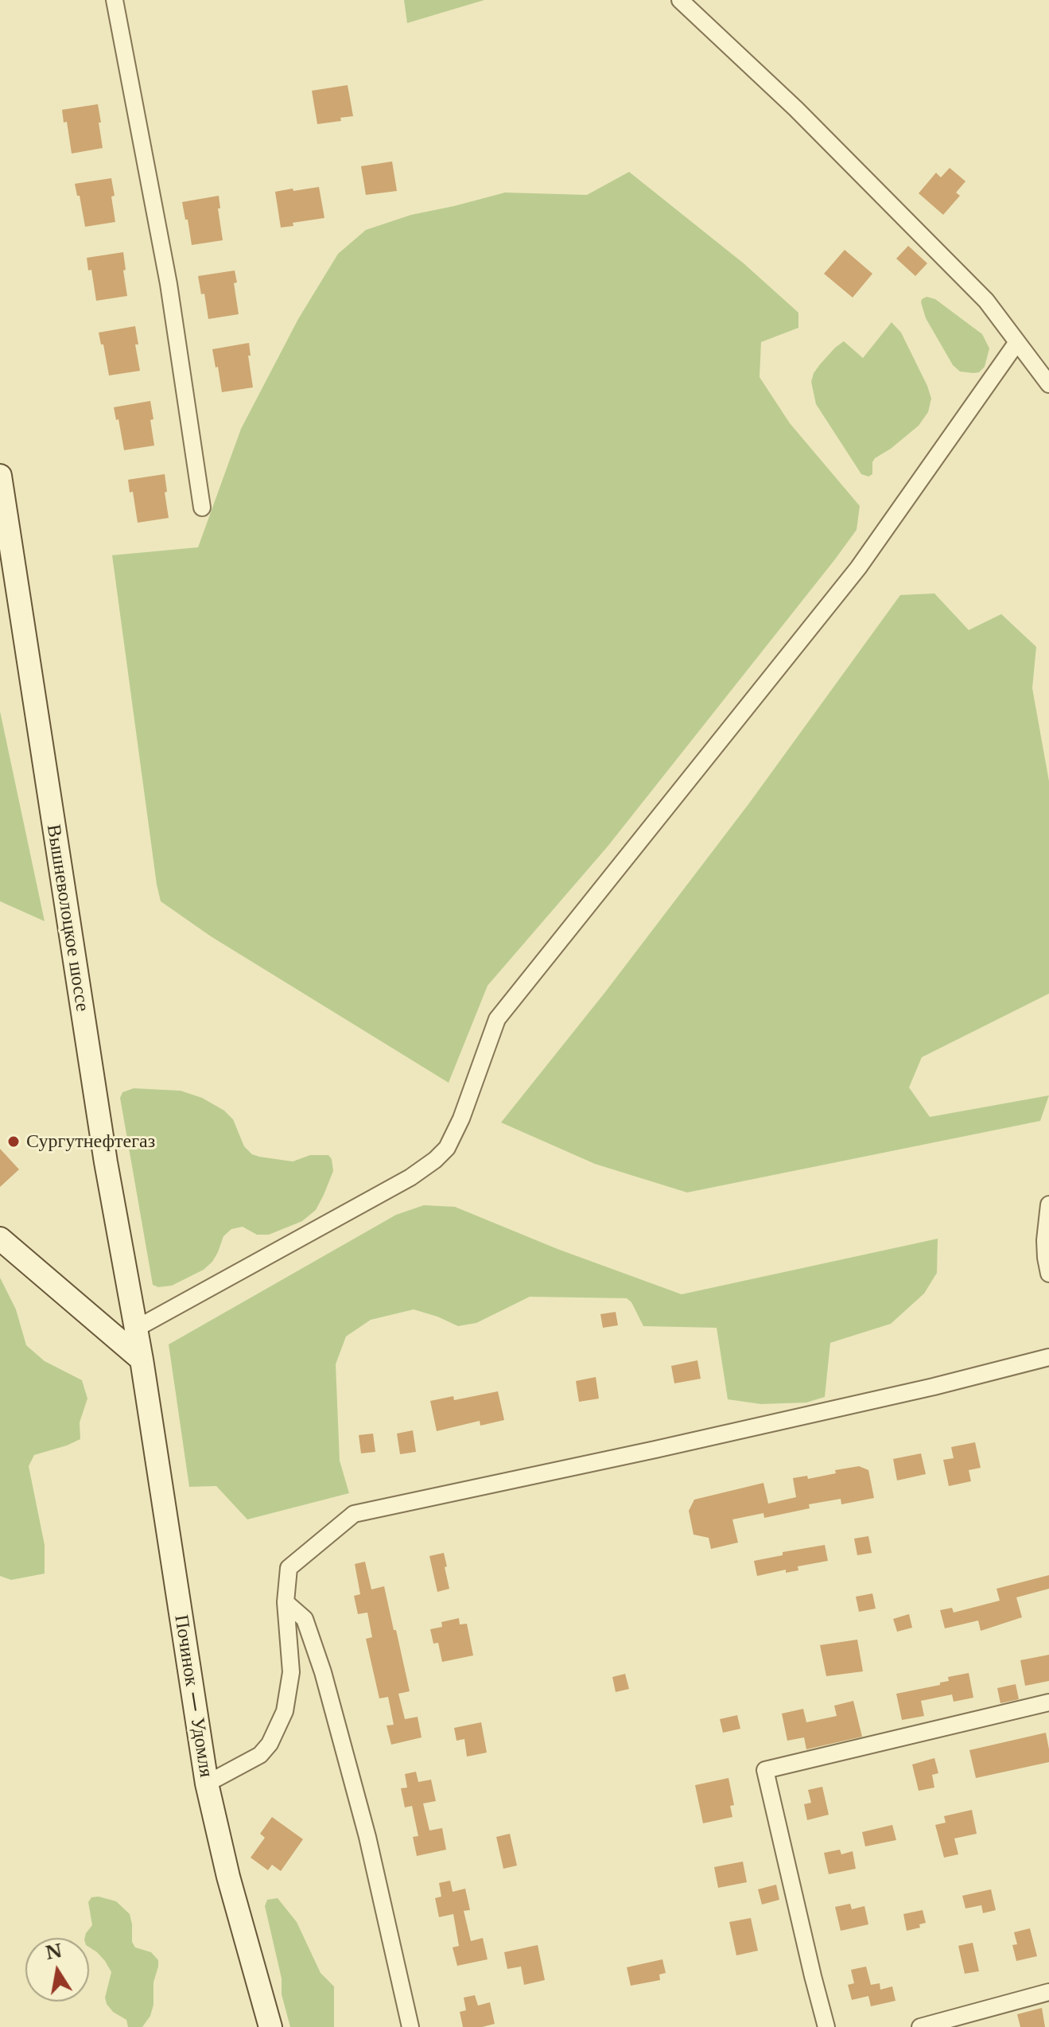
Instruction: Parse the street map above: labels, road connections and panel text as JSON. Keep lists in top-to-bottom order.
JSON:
{
  "streets": {
    "main road": ["Вышневолоцкое шоссе", "Починок — Удомля"]
  },
  "crossings": [
    ["Вышневолоцкое шоссе", "Починок — Удомля"]
  ],
  "places": ["Сургутнефтегаз"],
  "north": "top"
}
